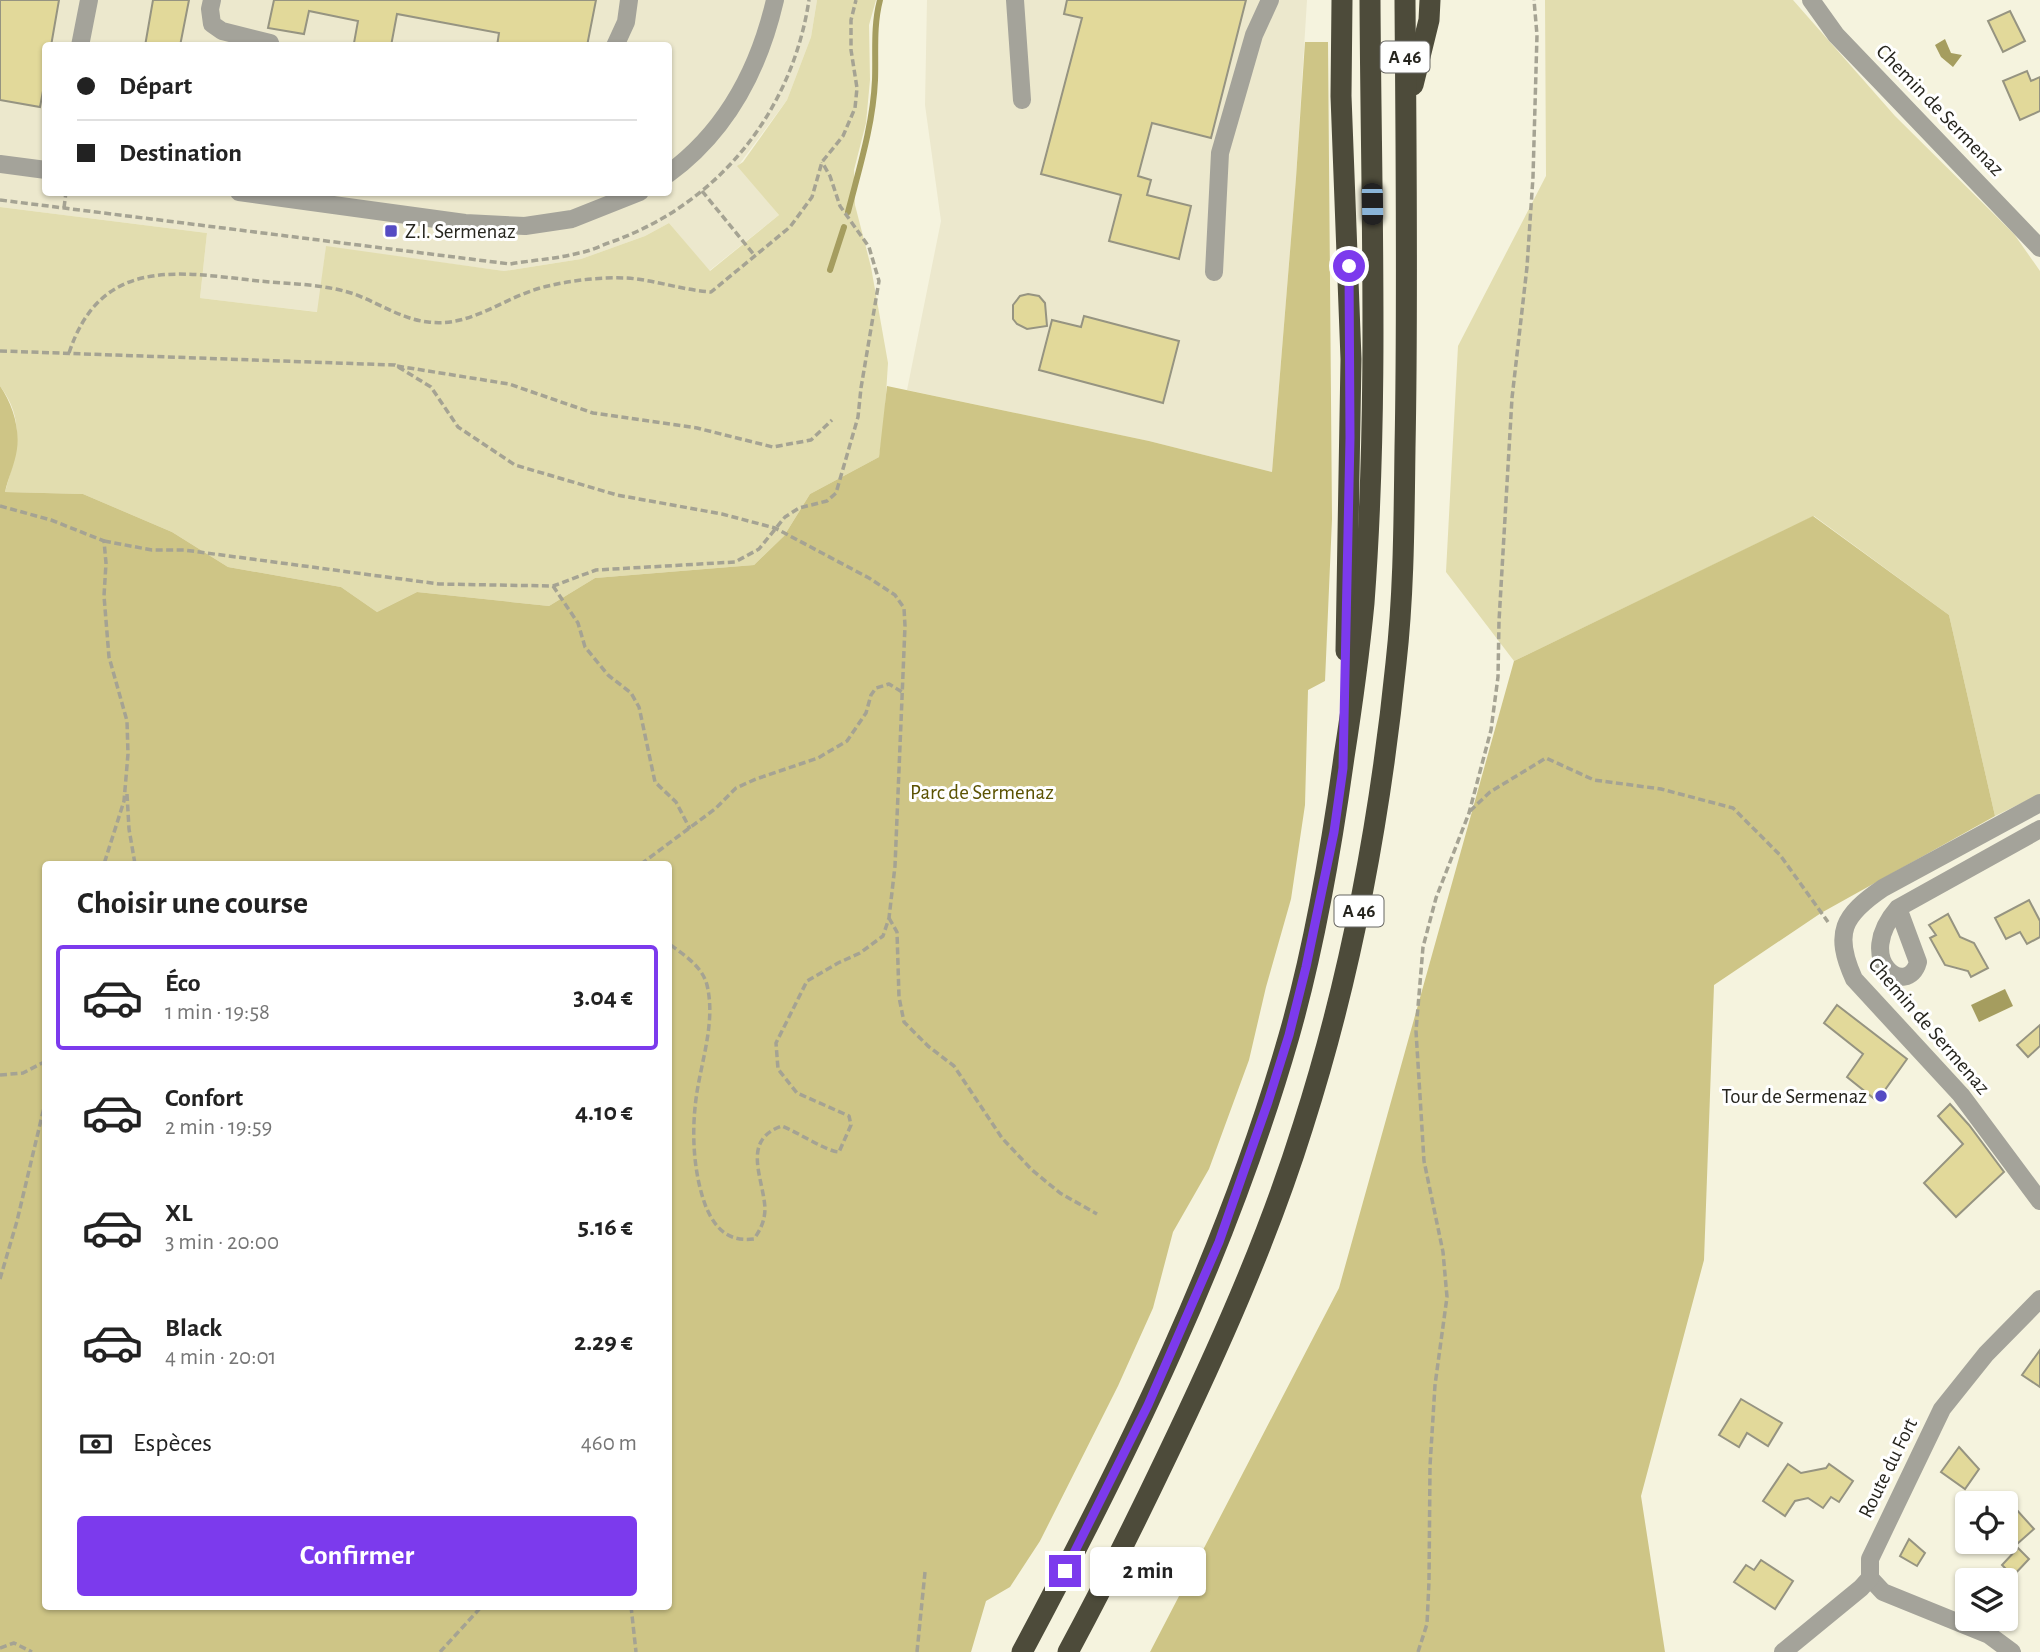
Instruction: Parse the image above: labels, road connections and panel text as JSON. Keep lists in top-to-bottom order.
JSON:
{
  "streets": {
    "highway": ["A 46"],
    "street": ["Chemin de Sermenaz", "Route du Fort"]
  },
  "parks": ["Parc de Sermenaz"],
  "places": {
    "transit": ["Z.I. Sermenaz"],
    "other": ["Tour de Sermenaz"]
  },
  "page": {
    "banner": ["Départ", "Destination"],
    "heading": "Choisir une course",
    "list": [
      {
        "name": "Éco",
        "note": "1 min · 19:58",
        "value": "3.04 €"
      },
      {
        "name": "Confort",
        "note": "2 min · 19:59",
        "value": "4.10 €"
      },
      {
        "name": "XL",
        "note": "3 min · 20:00",
        "value": "5.16 €"
      },
      {
        "name": "Black",
        "note": "4 min · 20:01",
        "value": "2.29 €"
      }
    ],
    "pay": ["Espèces", "460 m"],
    "buttons": "Confirmer",
    "bubble": "2 min"
  }
}
